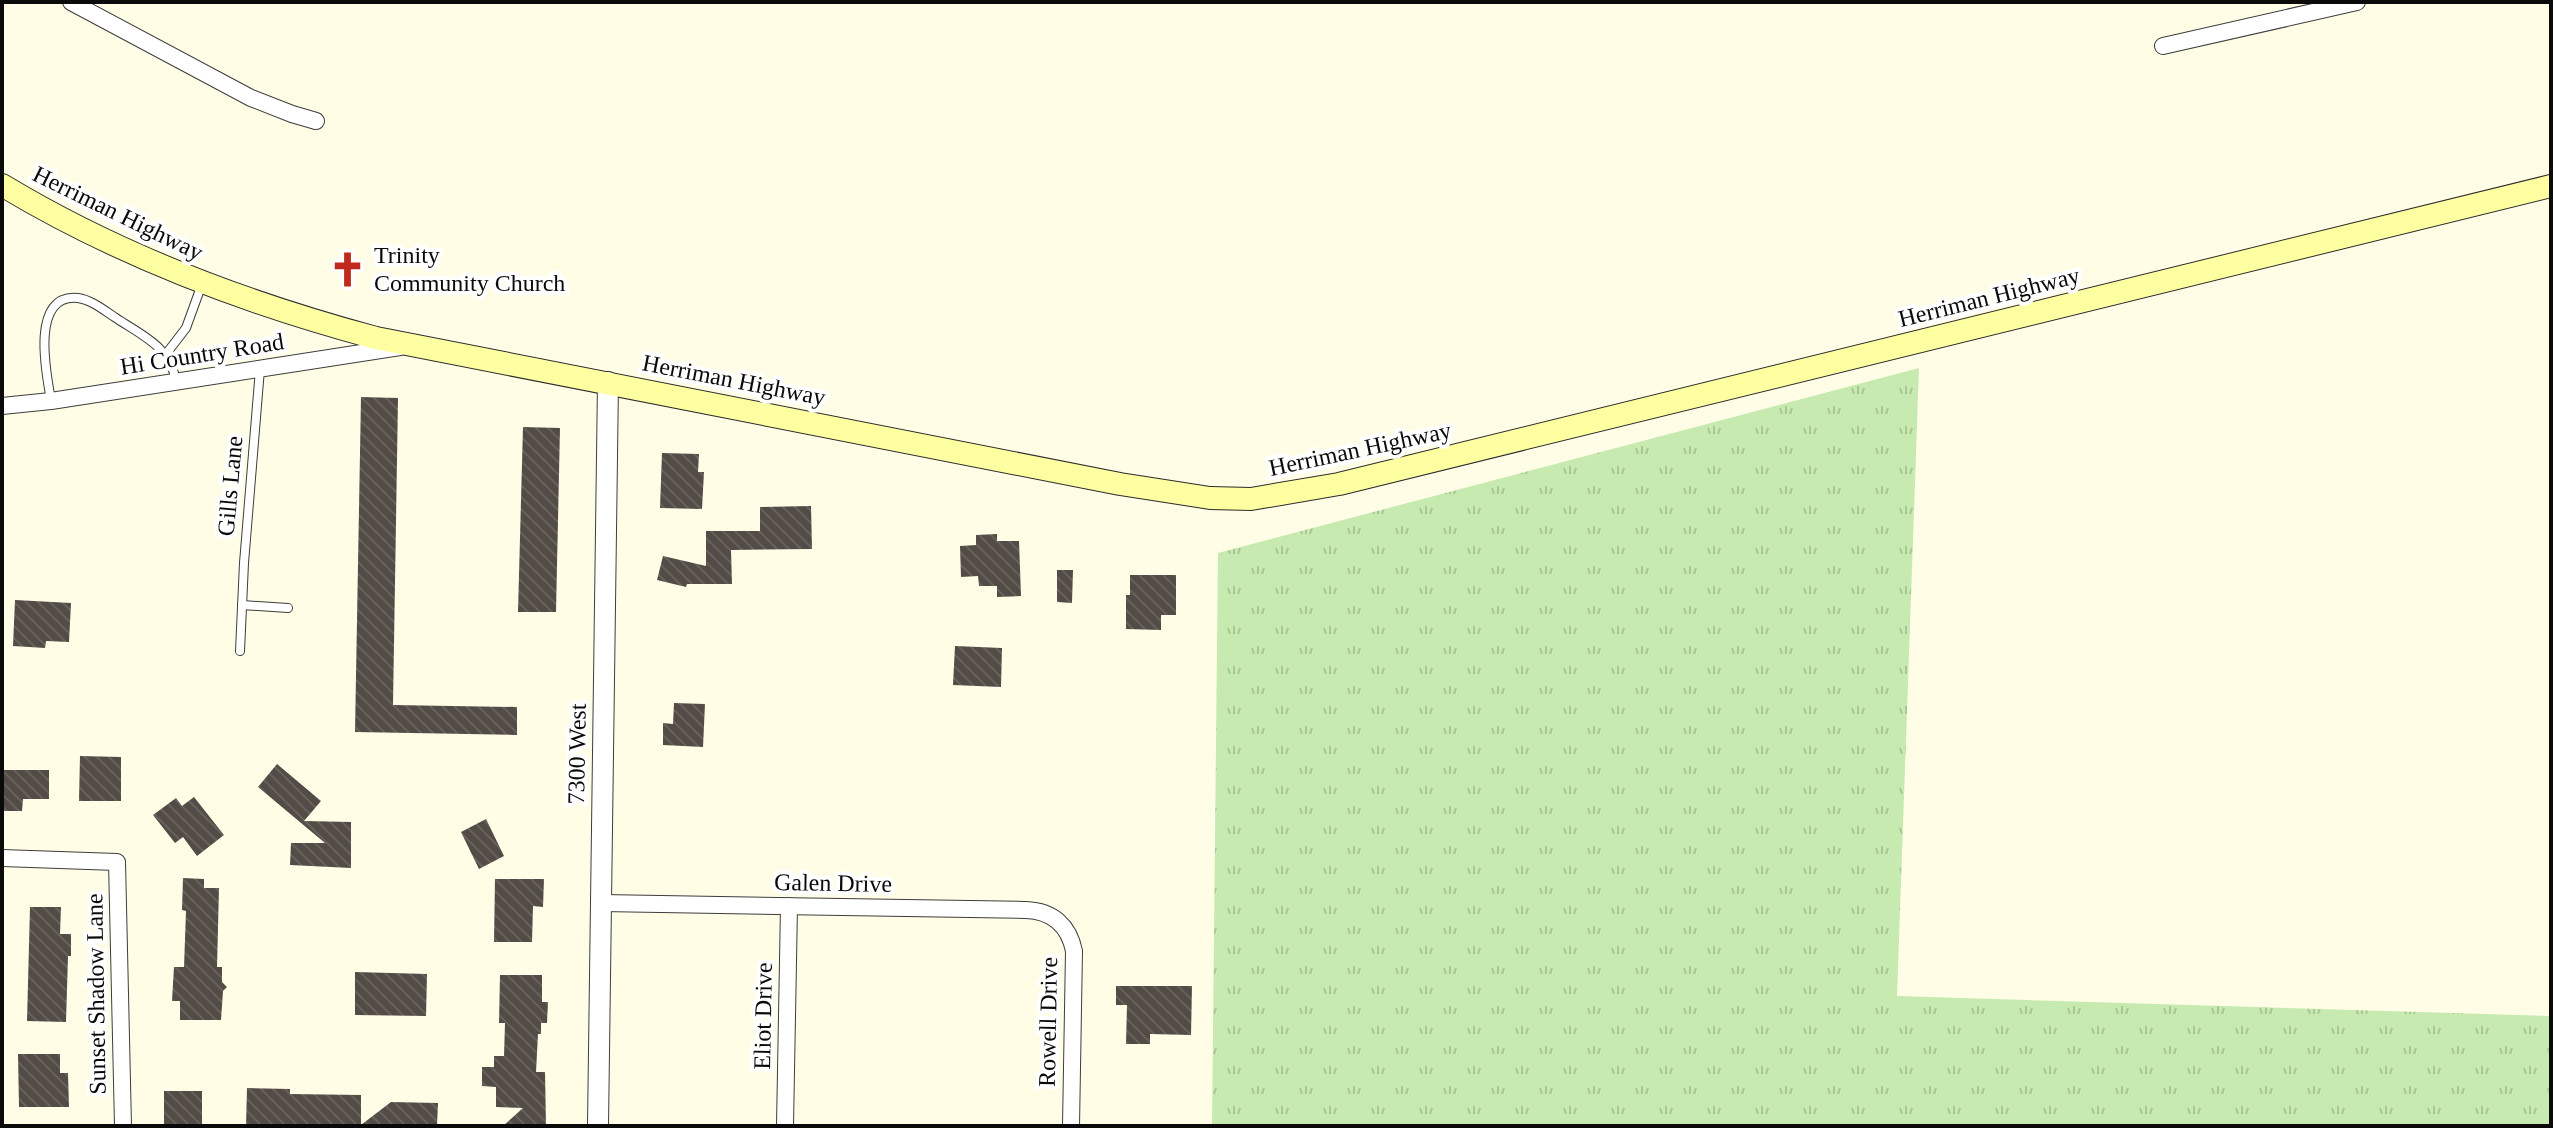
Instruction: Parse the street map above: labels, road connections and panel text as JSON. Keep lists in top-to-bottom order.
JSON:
{
  "streets": {
    "main road": ["Herriman Highway"],
    "street": [
      "Hi Country Road",
      "7300 West",
      "Galen Drive",
      "Sunset Shadow Lane",
      "Eliot Drive",
      "Rowell Drive"
    ],
    "lane": ["Gills Lane"]
  },
  "crossings": [
    ["Herriman Highway", "Hi Country Road"],
    ["Herriman Highway", "7300 West"],
    ["Hi Country Road", "Gills Lane"],
    ["7300 West", "Galen Drive"],
    ["Galen Drive", "Eliot Drive"],
    ["Galen Drive", "Rowell Drive"]
  ],
  "places": {
    "church": ["Trinity Community Church"]
  }
}
